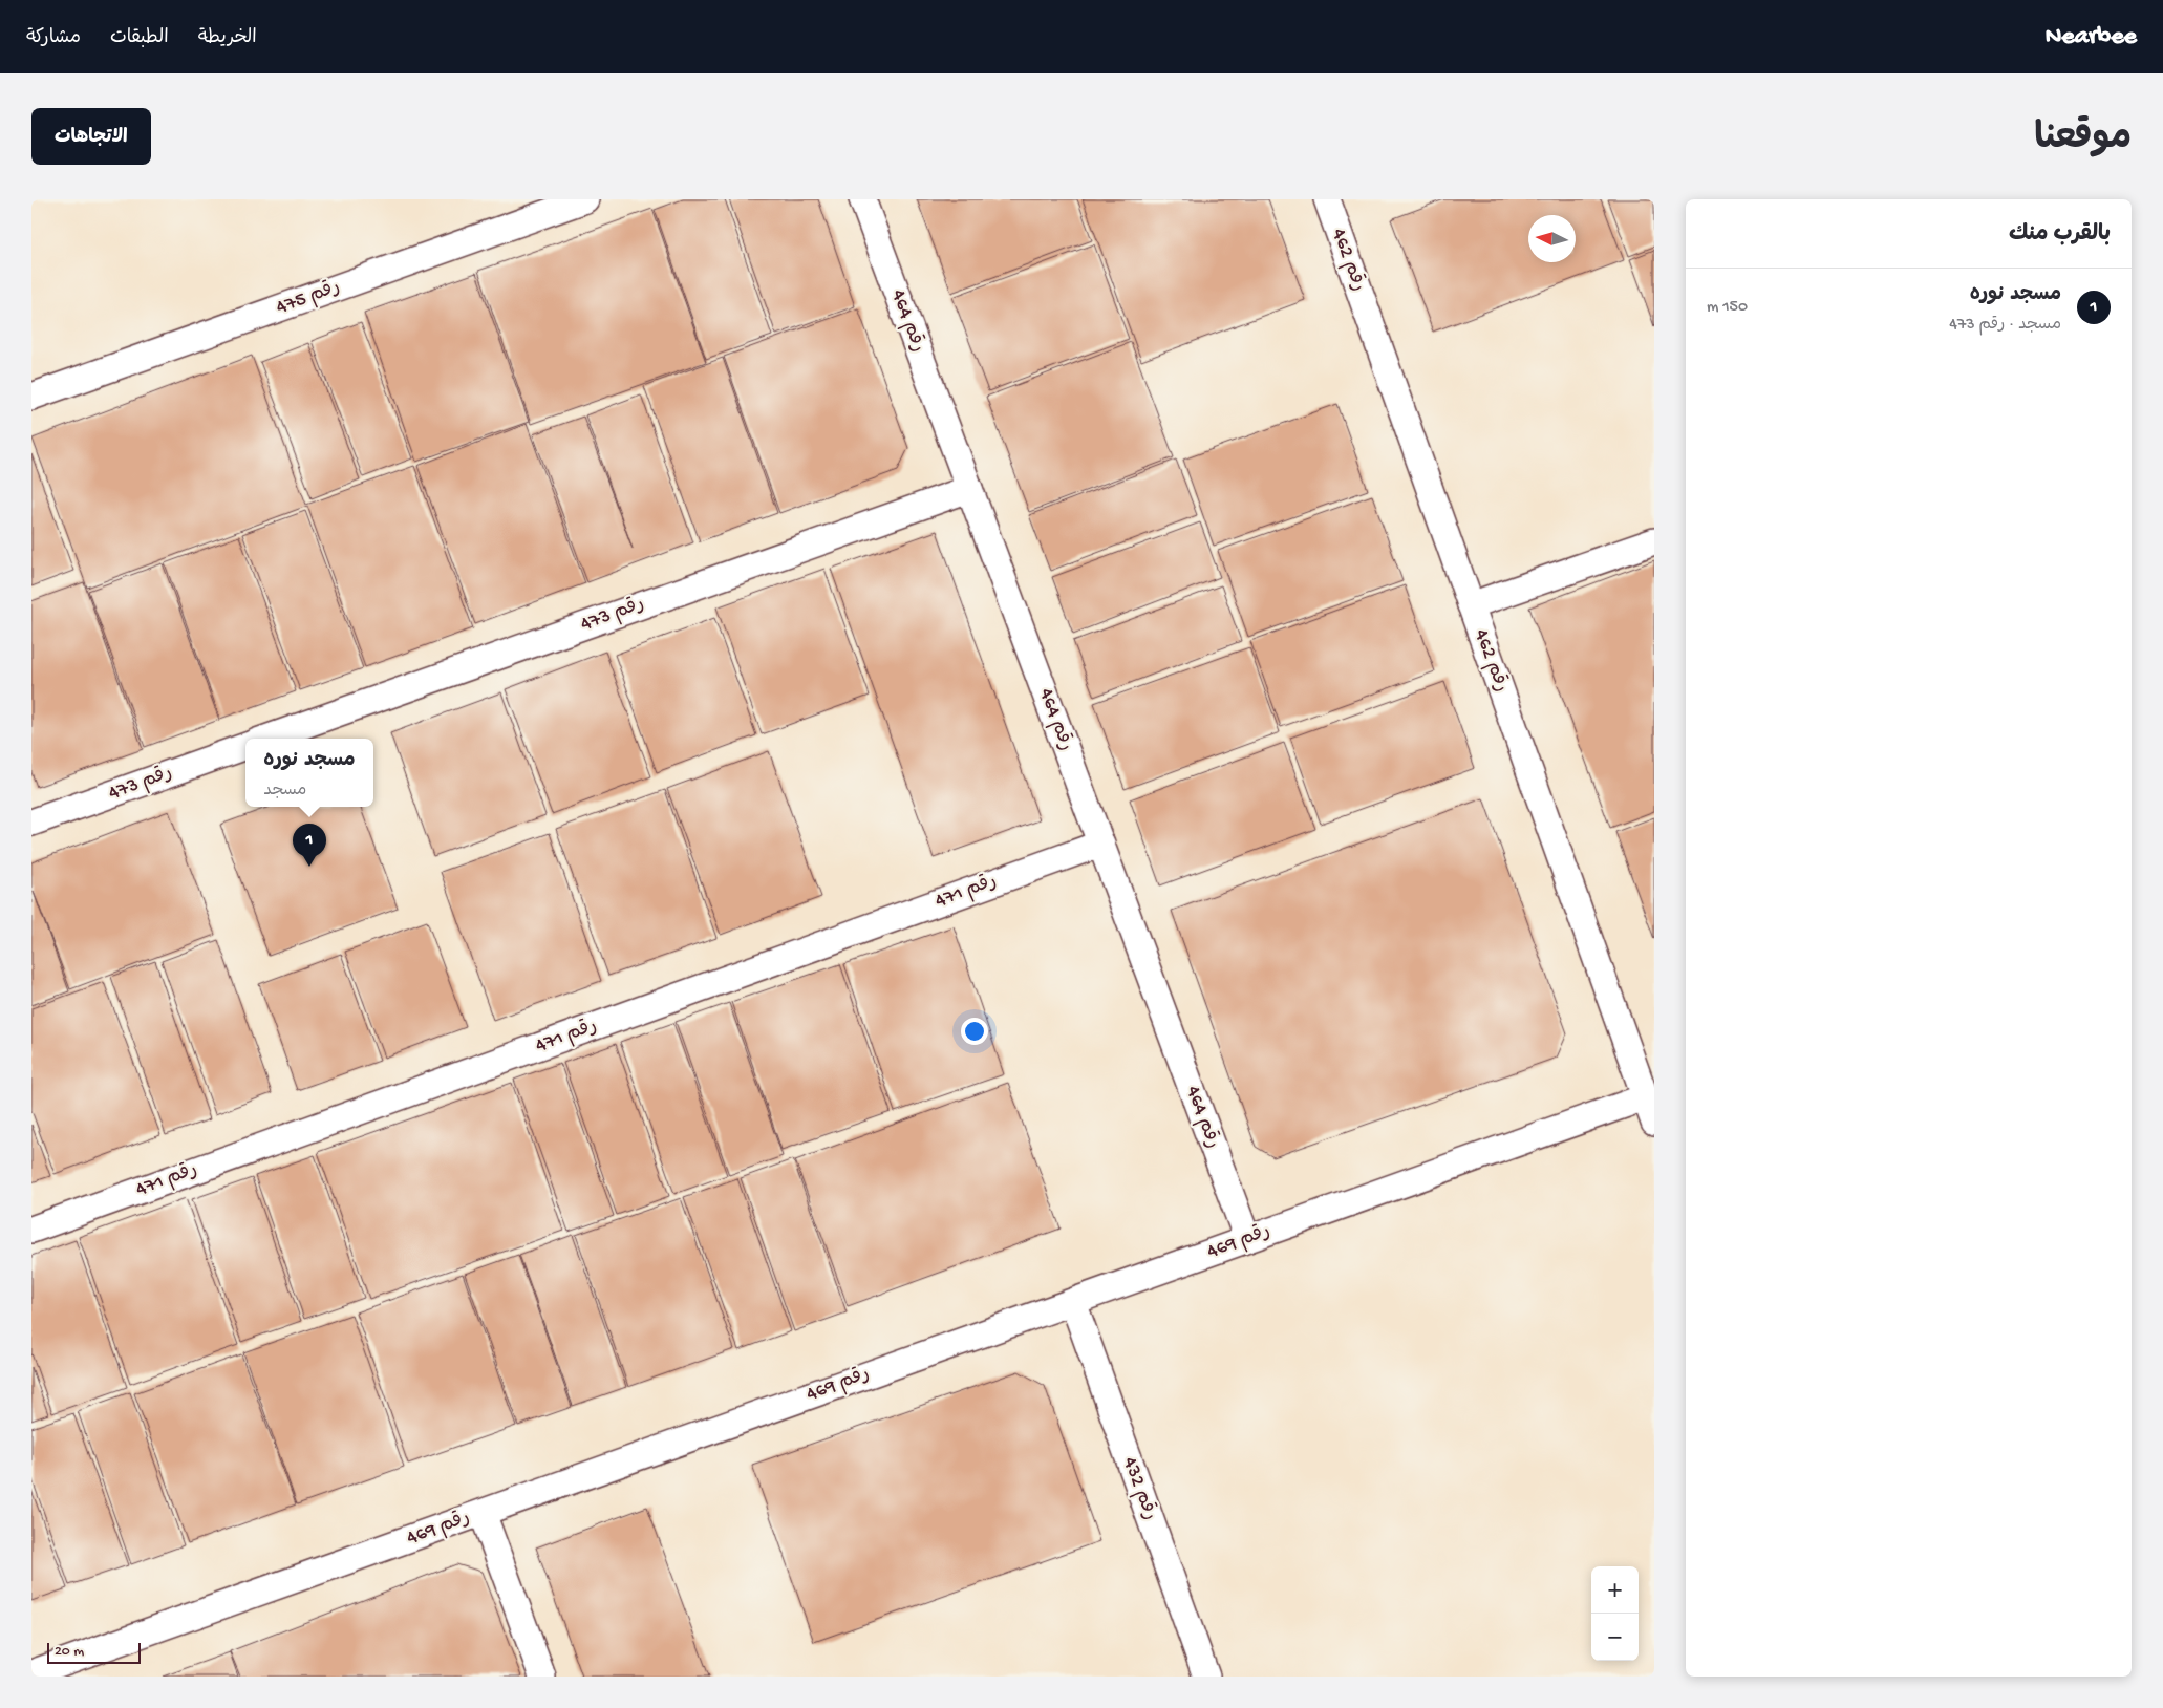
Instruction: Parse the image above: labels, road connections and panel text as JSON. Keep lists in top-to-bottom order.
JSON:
{
  "streets": {
    "street": [
      "رقم 462",
      "رقم 475",
      "رقم 464",
      "رقم 473",
      "رقم 471",
      "رقم 469",
      "رقم 432"
    ]
  },
  "crossings": [
    ["رقم 462", "رقم 469"],
    ["رقم 464", "رقم 473"],
    ["رقم 464", "رقم 471"],
    ["رقم 464", "رقم 469"],
    ["رقم 469", "رقم 432"]
  ],
  "scale_bar": "20 m",
  "north": "left",
  "page": {
    "header": "Nearbee",
    "nav": ["الخريطة", "الطبقات", "مشاركة"],
    "title": "موقعنا",
    "buttons": "الاتجاهات",
    "heading": "بالقرب منك",
    "list": [
      {
        "mark": "1",
        "name": "مسجد نوره",
        "note": "مسجد · رقم 473",
        "value": "150 m"
      }
    ],
    "popup": ["مسجد نوره", "مسجد"],
    "pins": "1",
    "map_buttons": ["+", "−"],
    "scale": "20 m"
  }
}
